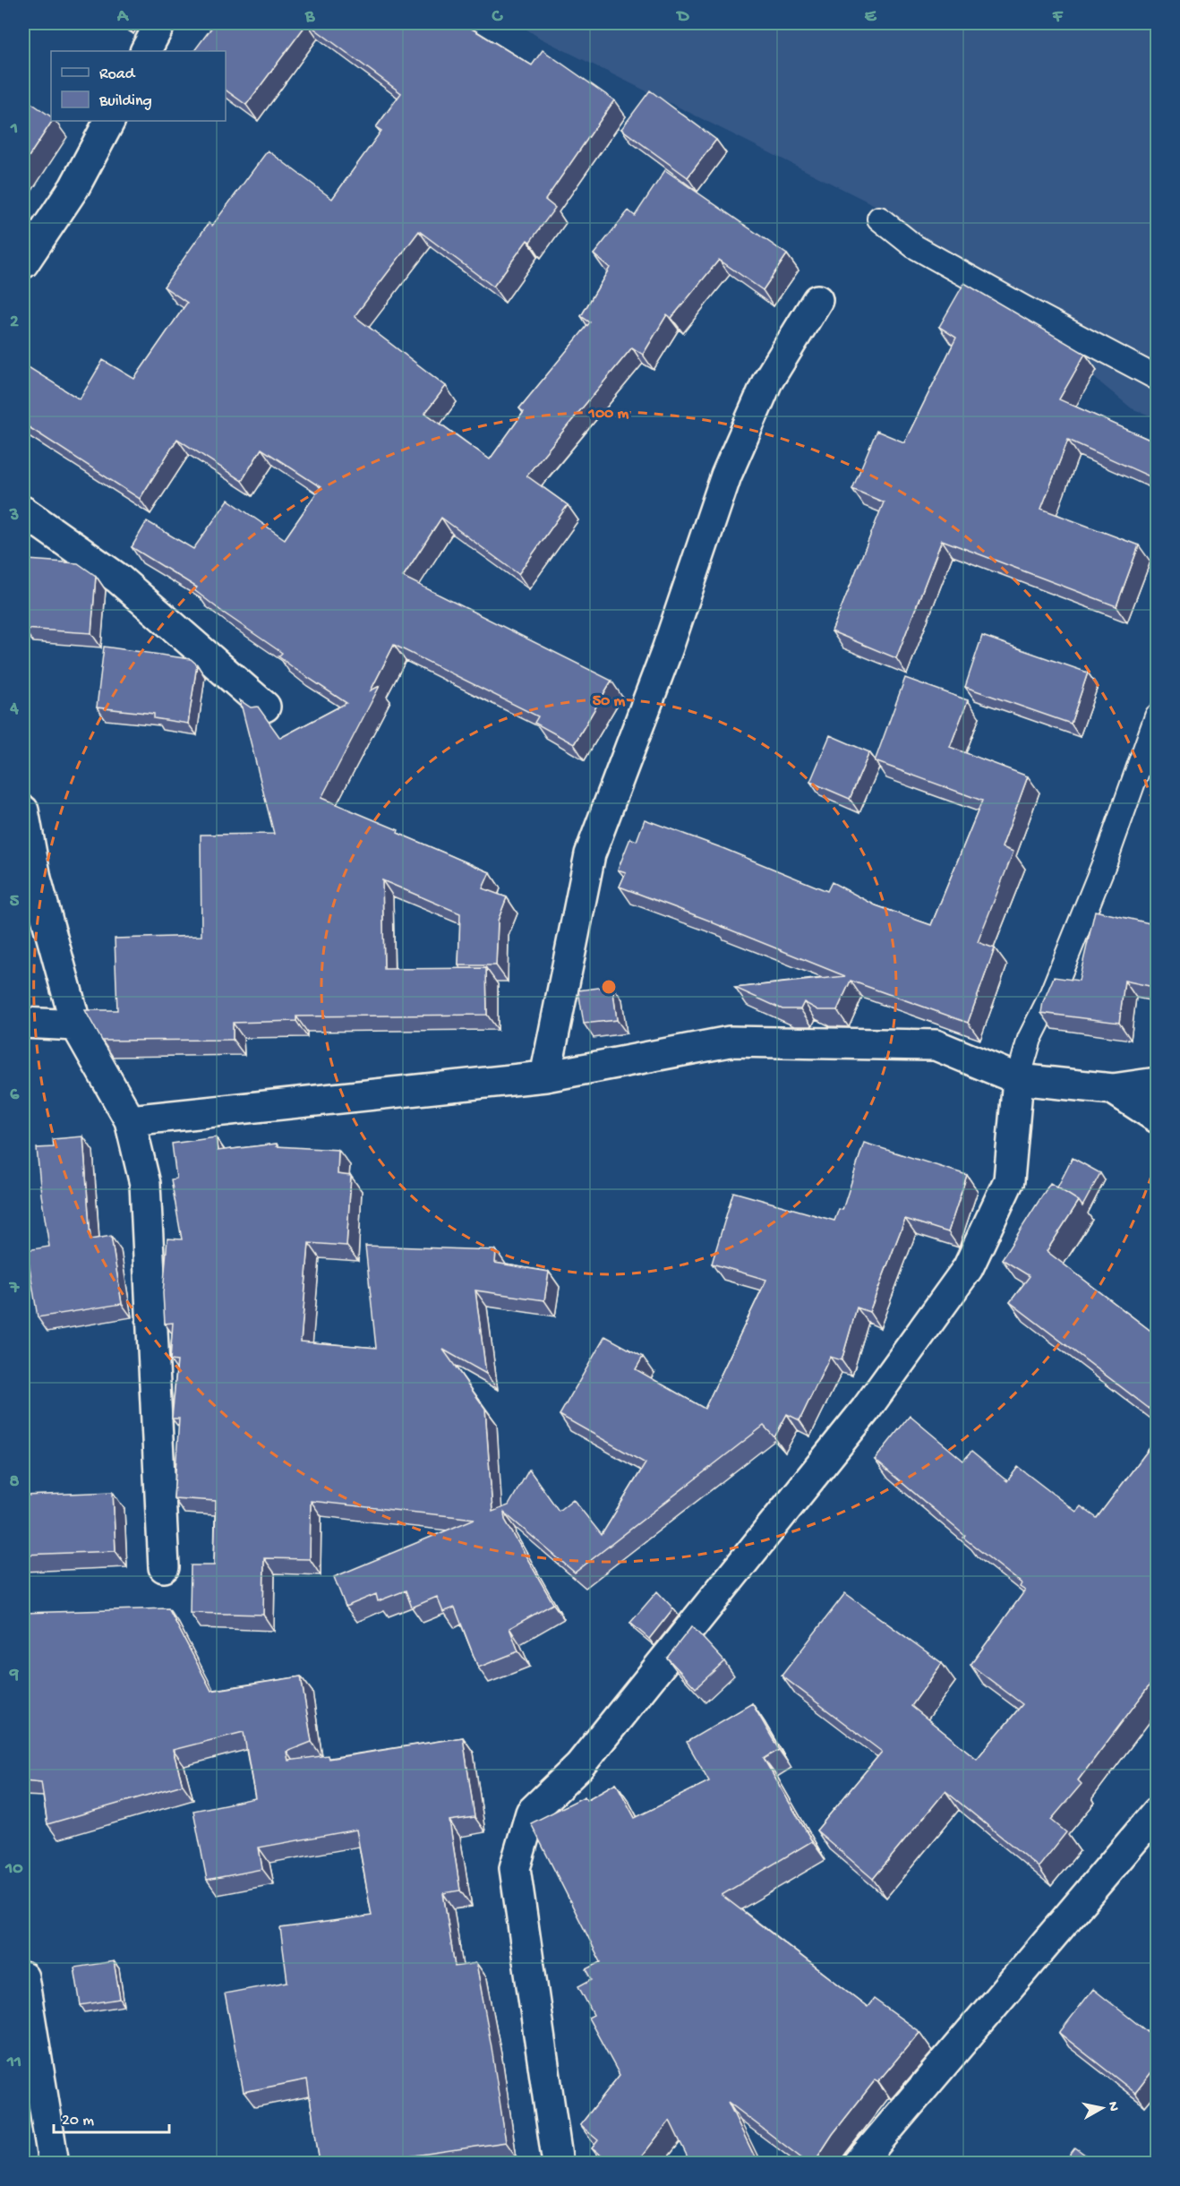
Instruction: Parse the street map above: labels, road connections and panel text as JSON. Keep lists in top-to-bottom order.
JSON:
{
  "legend": ["Road", "Building"],
  "scale_bar": "20 m",
  "north": "right",
  "grid": {
    "columns": [
      "A",
      "B",
      "C",
      "D",
      "E",
      "F"
    ],
    "rows": [
      "1",
      "2",
      "3",
      "4",
      "5",
      "6",
      "7",
      "8",
      "9",
      "10",
      "11"
    ]
  },
  "rings": ["100 m", "50 m"]
}
